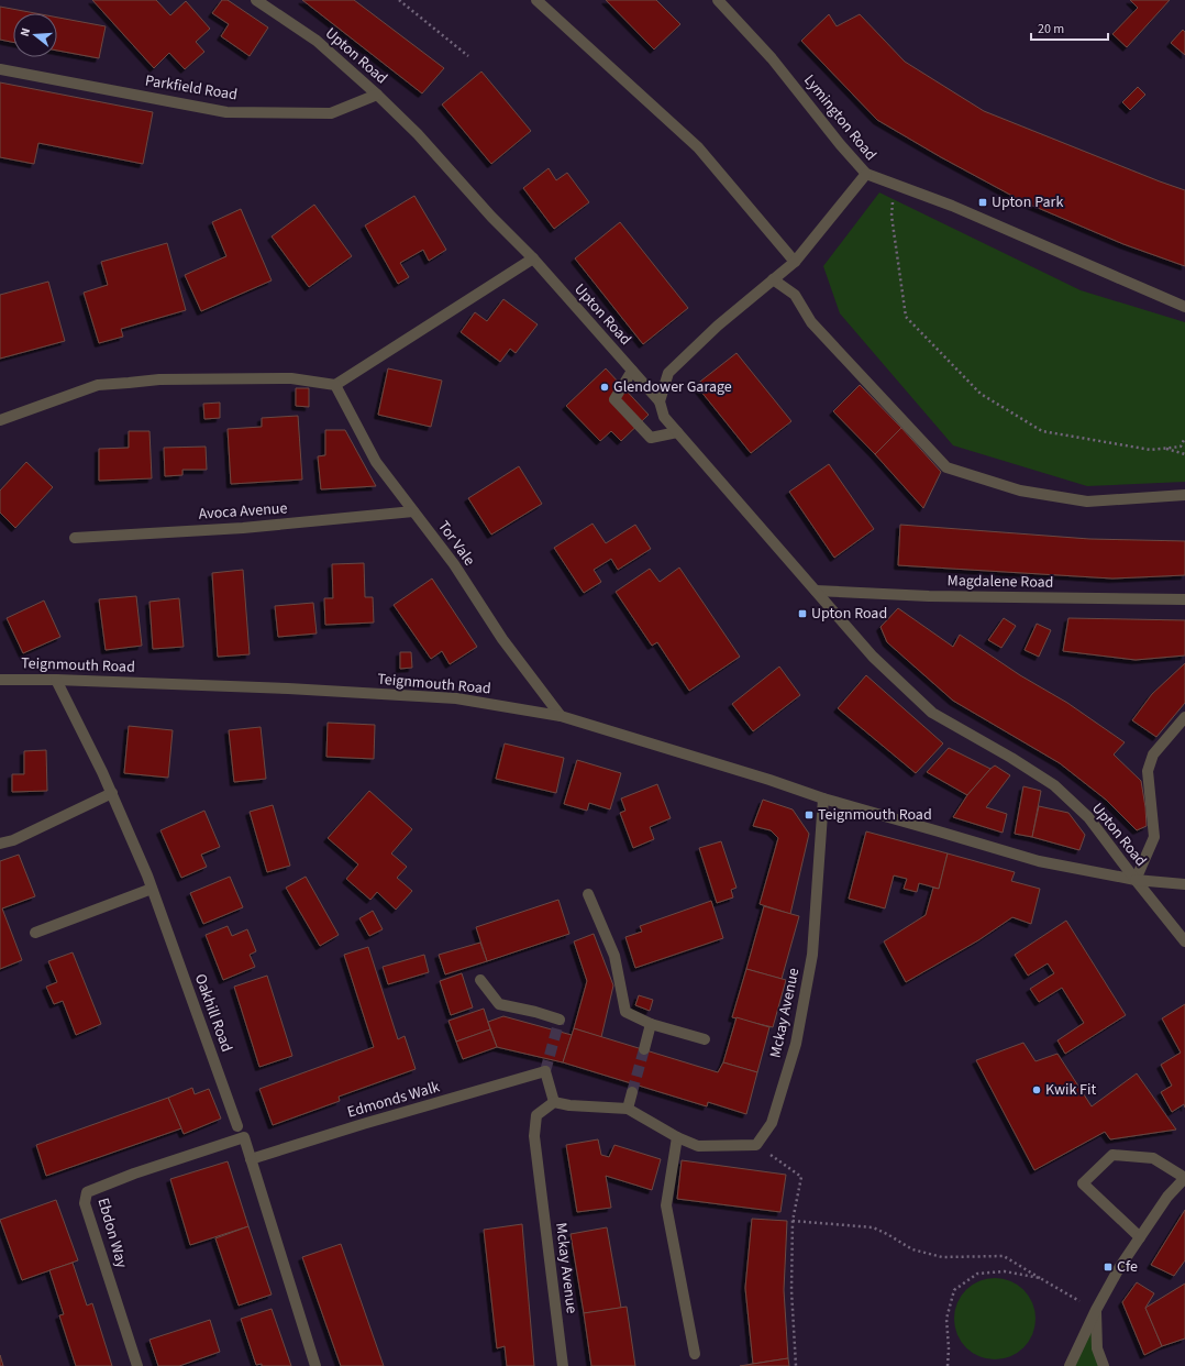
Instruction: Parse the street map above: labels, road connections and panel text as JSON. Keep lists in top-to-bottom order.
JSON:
{
  "streets": {
    "street": [
      "Upton Road",
      "Parkfield Road",
      "Lymington Road",
      "Avoca Avenue",
      "Tor Vale",
      "Magdalene Road",
      "Teignmouth Road",
      "Oakhill Road",
      "Mckay Avenue",
      "Edmonds Walk",
      "Ebdon Way"
    ]
  },
  "crossings": [
    ["Upton Road", "Parkfield Road"],
    ["Upton Road", "Magdalene Road"],
    ["Upton Road", "Teignmouth Road"],
    ["Avoca Avenue", "Tor Vale"],
    ["Tor Vale", "Teignmouth Road"],
    ["Teignmouth Road", "Oakhill Road"],
    ["Teignmouth Road", "Mckay Avenue"],
    ["Oakhill Road", "Edmonds Walk"],
    ["Oakhill Road", "Ebdon Way"],
    ["Mckay Avenue", "Edmonds Walk"]
  ],
  "places": {
    "transit": [
      "Upton Park",
      "Upton Road",
      "Teignmouth Road",
      "Cfe"
    ],
    "other": ["Glendower Garage", "Kwik Fit"]
  },
  "scale_bar": "20 m",
  "north": "left"
}
